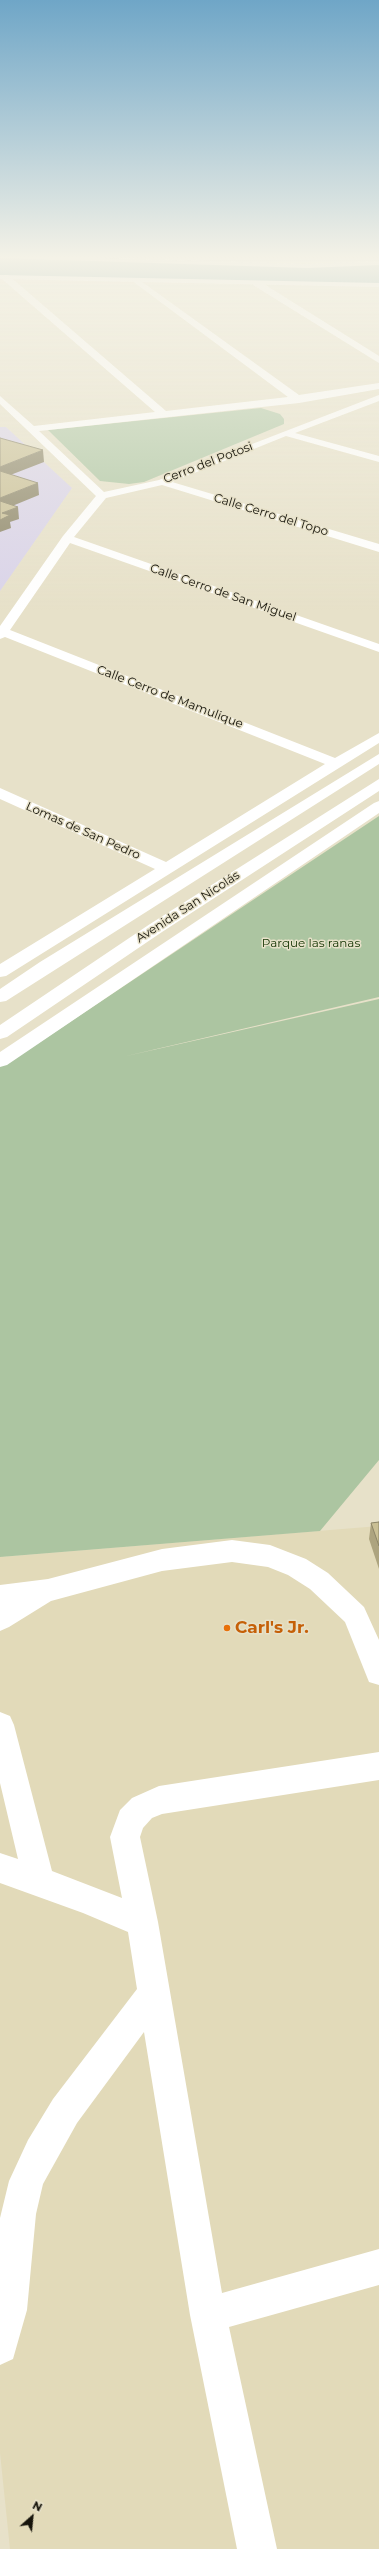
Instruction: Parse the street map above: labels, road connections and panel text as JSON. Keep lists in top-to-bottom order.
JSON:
{
  "streets": {
    "street": [
      "Cerro del Potosi",
      "Calle Cerro del Topo",
      "Calle Cerro de San Miguel",
      "Calle Cerro de Mamulique",
      "Lomas de San Pedro",
      "Avenida San Nicolás"
    ]
  },
  "crossings": [
    ["Cerro del Potosi", "Calle Cerro del Topo"]
  ],
  "parks": ["Parque las ranas"],
  "places": ["Carl's Jr."],
  "north": "top right"
}
